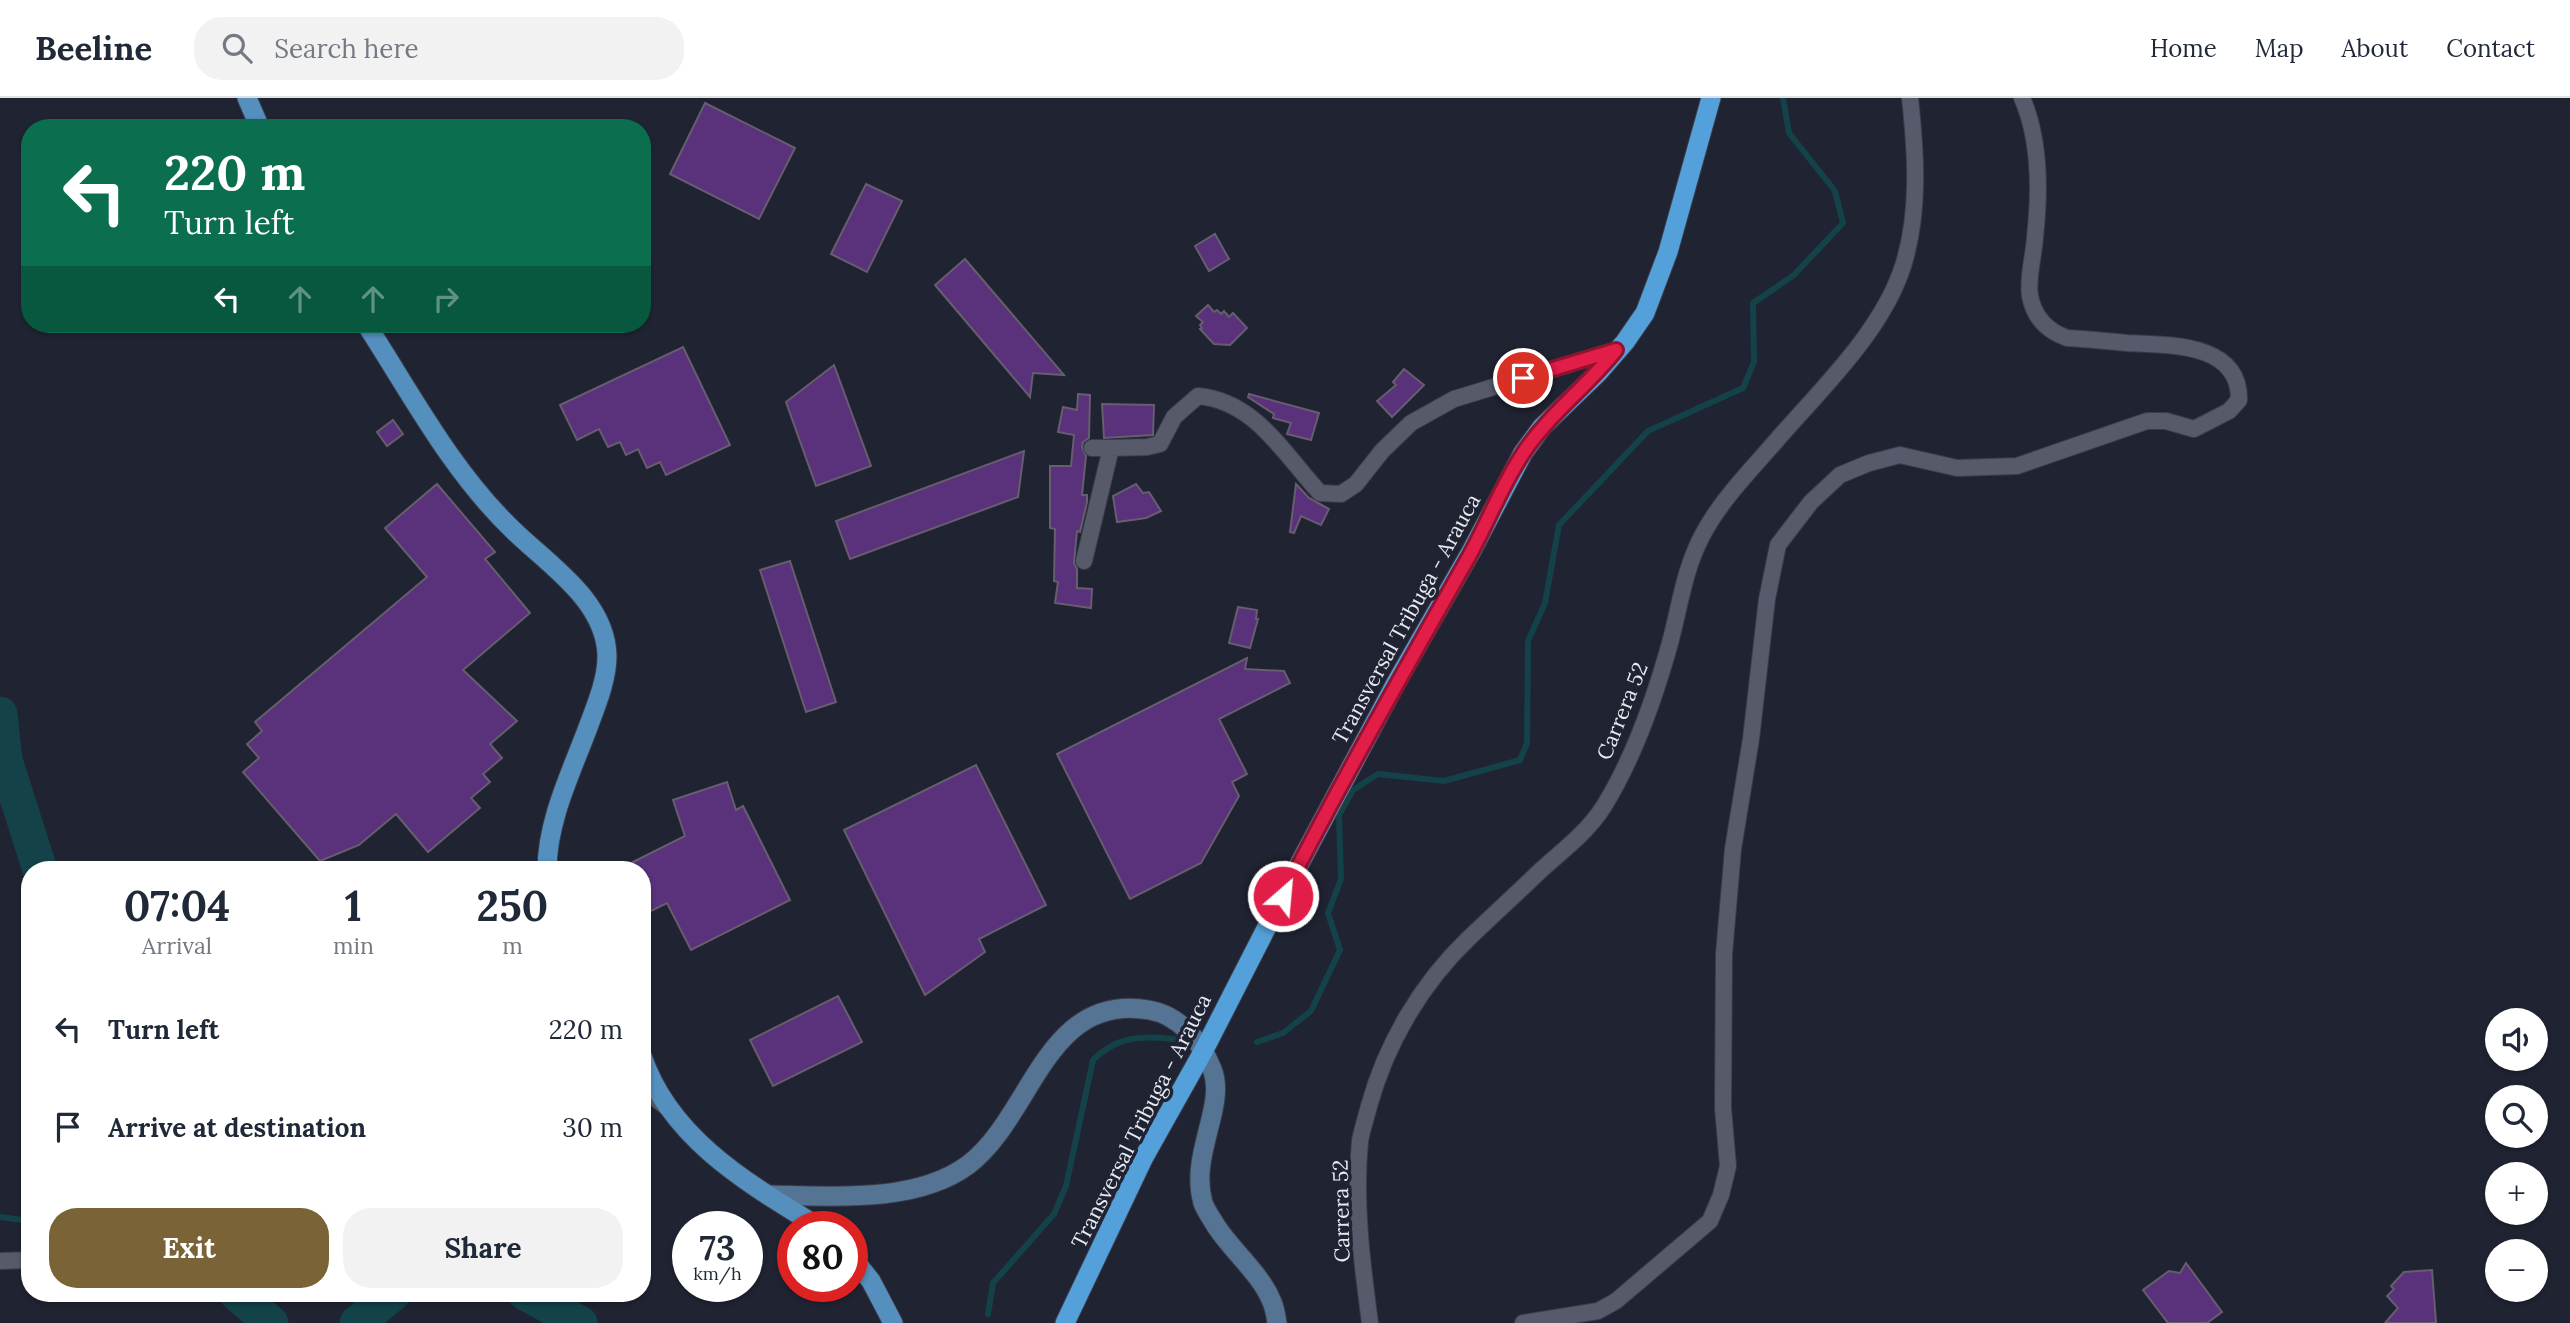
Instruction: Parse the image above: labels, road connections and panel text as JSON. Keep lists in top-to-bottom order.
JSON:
{
  "streets": {
    "highway": ["Transversal Tribuga - Arauca"],
    "street": ["Carrera 52"]
  },
  "page": {
    "header": "Beeline",
    "search": "Search here",
    "nav": [
      "Home",
      "Map",
      "About",
      "Contact"
    ],
    "turn": ["220 m", "Turn left"],
    "eta": [
      "07:04",
      "Arrival",
      "1",
      "min",
      "250",
      "m"
    ],
    "list": [
      {
        "name": "Turn left",
        "value": "220 m"
      },
      {
        "name": "Arrive at destination",
        "value": "30 m"
      }
    ],
    "map_buttons": ["+", "−"],
    "buttons": ["Exit", "Share"],
    "speed": "73 km/h",
    "limit": "80"
  }
}
